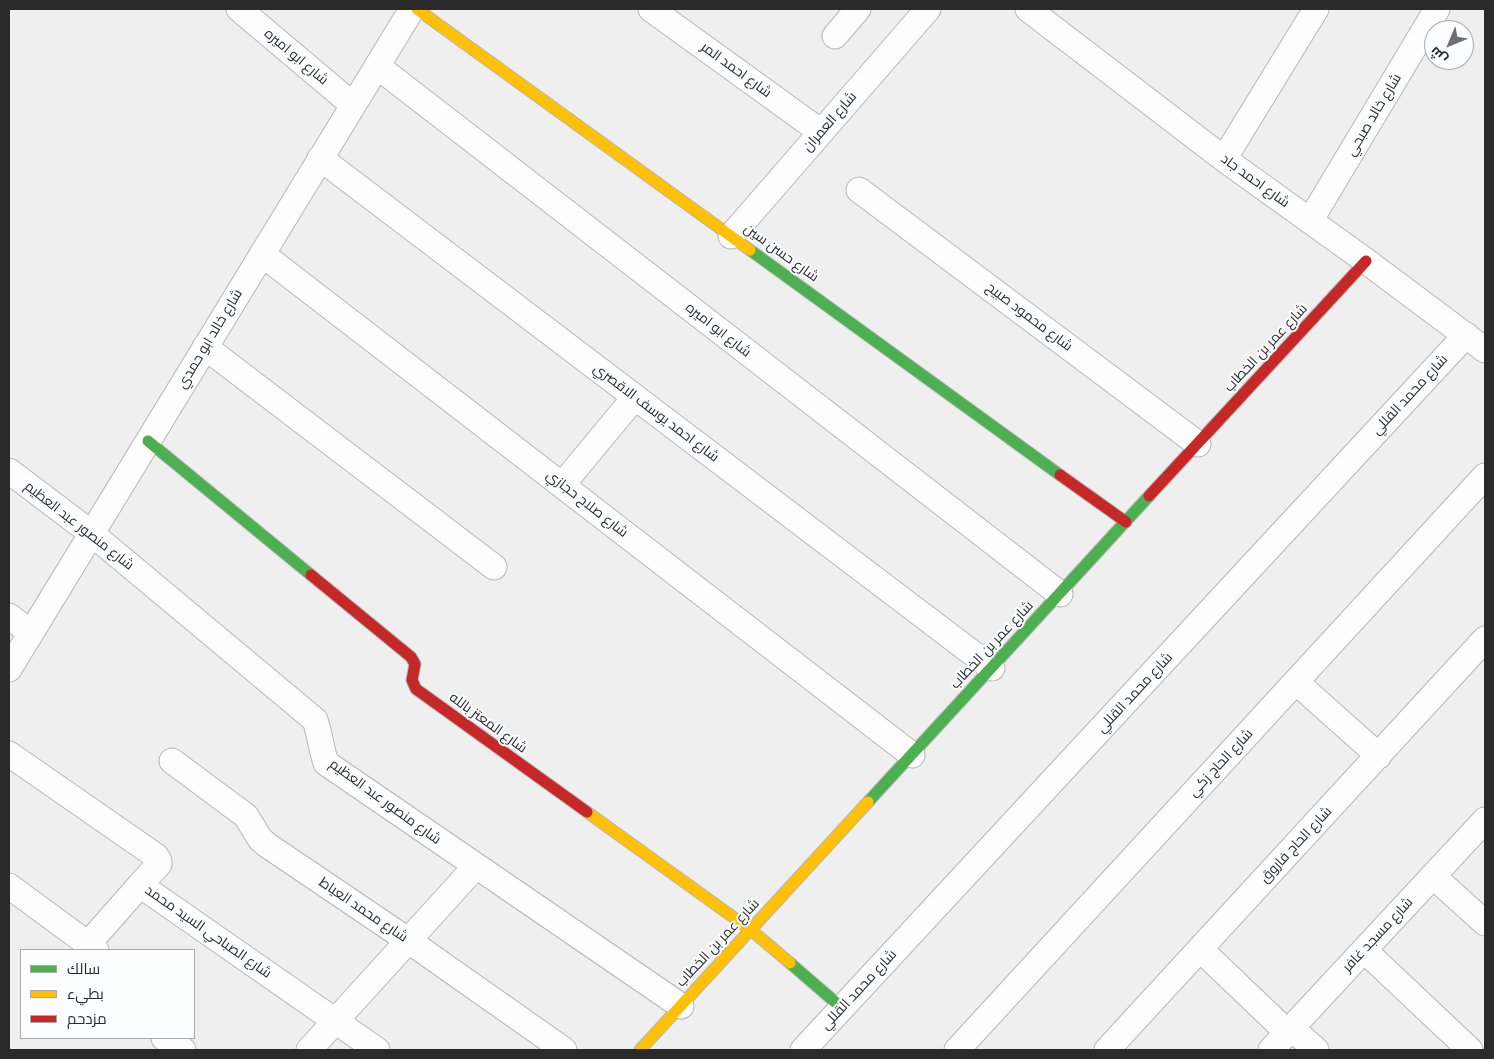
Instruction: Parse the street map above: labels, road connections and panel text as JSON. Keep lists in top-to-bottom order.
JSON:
{
  "streets": {
    "street": [
      "شارع ابو اميره",
      "شارع احمد المر",
      "شارع خالد صبحي",
      "شارع العمران",
      "شارع احمد جاد",
      "شارع حسن سين",
      "شارع محمود صبيح",
      "شارع خالد ابو حمدي",
      "شارع عمر بن الخطاب",
      "شارع محمد القللي",
      "شارع احمد يوسف الاقصري",
      "شارع صلاح حجازي",
      "شارع منصور عبد العظيم",
      "شارع المعتز بالله",
      "شارع الحاج زكي",
      "شارع الحاج فاروق",
      "شارع محمد العياط",
      "شارع الصباحي السيد محمد",
      "شارع مسجد غافر"
    ]
  },
  "crossings": [
    ["شارع ابو اميره", "شارع خالد ابو حمدي"],
    ["شارع ابو اميره", "شارع عمر بن الخطاب"],
    ["شارع احمد المر", "شارع العمران"],
    ["شارع خالد صبحي", "شارع احمد جاد"],
    ["شارع العمران", "شارع حسن سين"],
    ["شارع احمد جاد", "شارع عمر بن الخطاب"],
    ["شارع احمد جاد", "شارع محمد القللي"],
    ["شارع حسن سين", "شارع عمر بن الخطاب"],
    ["شارع محمود صبيح", "شارع عمر بن الخطاب"],
    ["شارع خالد ابو حمدي", "شارع احمد يوسف الاقصري"],
    ["شارع خالد ابو حمدي", "شارع صلاح حجازي"],
    ["شارع خالد ابو حمدي", "شارع منصور عبد العظيم"],
    ["شارع خالد ابو حمدي", "شارع المعتز بالله"],
    ["شارع عمر بن الخطاب", "شارع احمد يوسف الاقصري"],
    ["شارع عمر بن الخطاب", "شارع صلاح حجازي"],
    ["شارع عمر بن الخطاب", "شارع منصور عبد العظيم"],
    ["شارع عمر بن الخطاب", "شارع المعتز بالله"],
    ["شارع محمد القللي", "شارع المعتز بالله"]
  ],
  "legend": ["سالك", "بطيء", "مزدحم"],
  "north": "bottom left"
}
